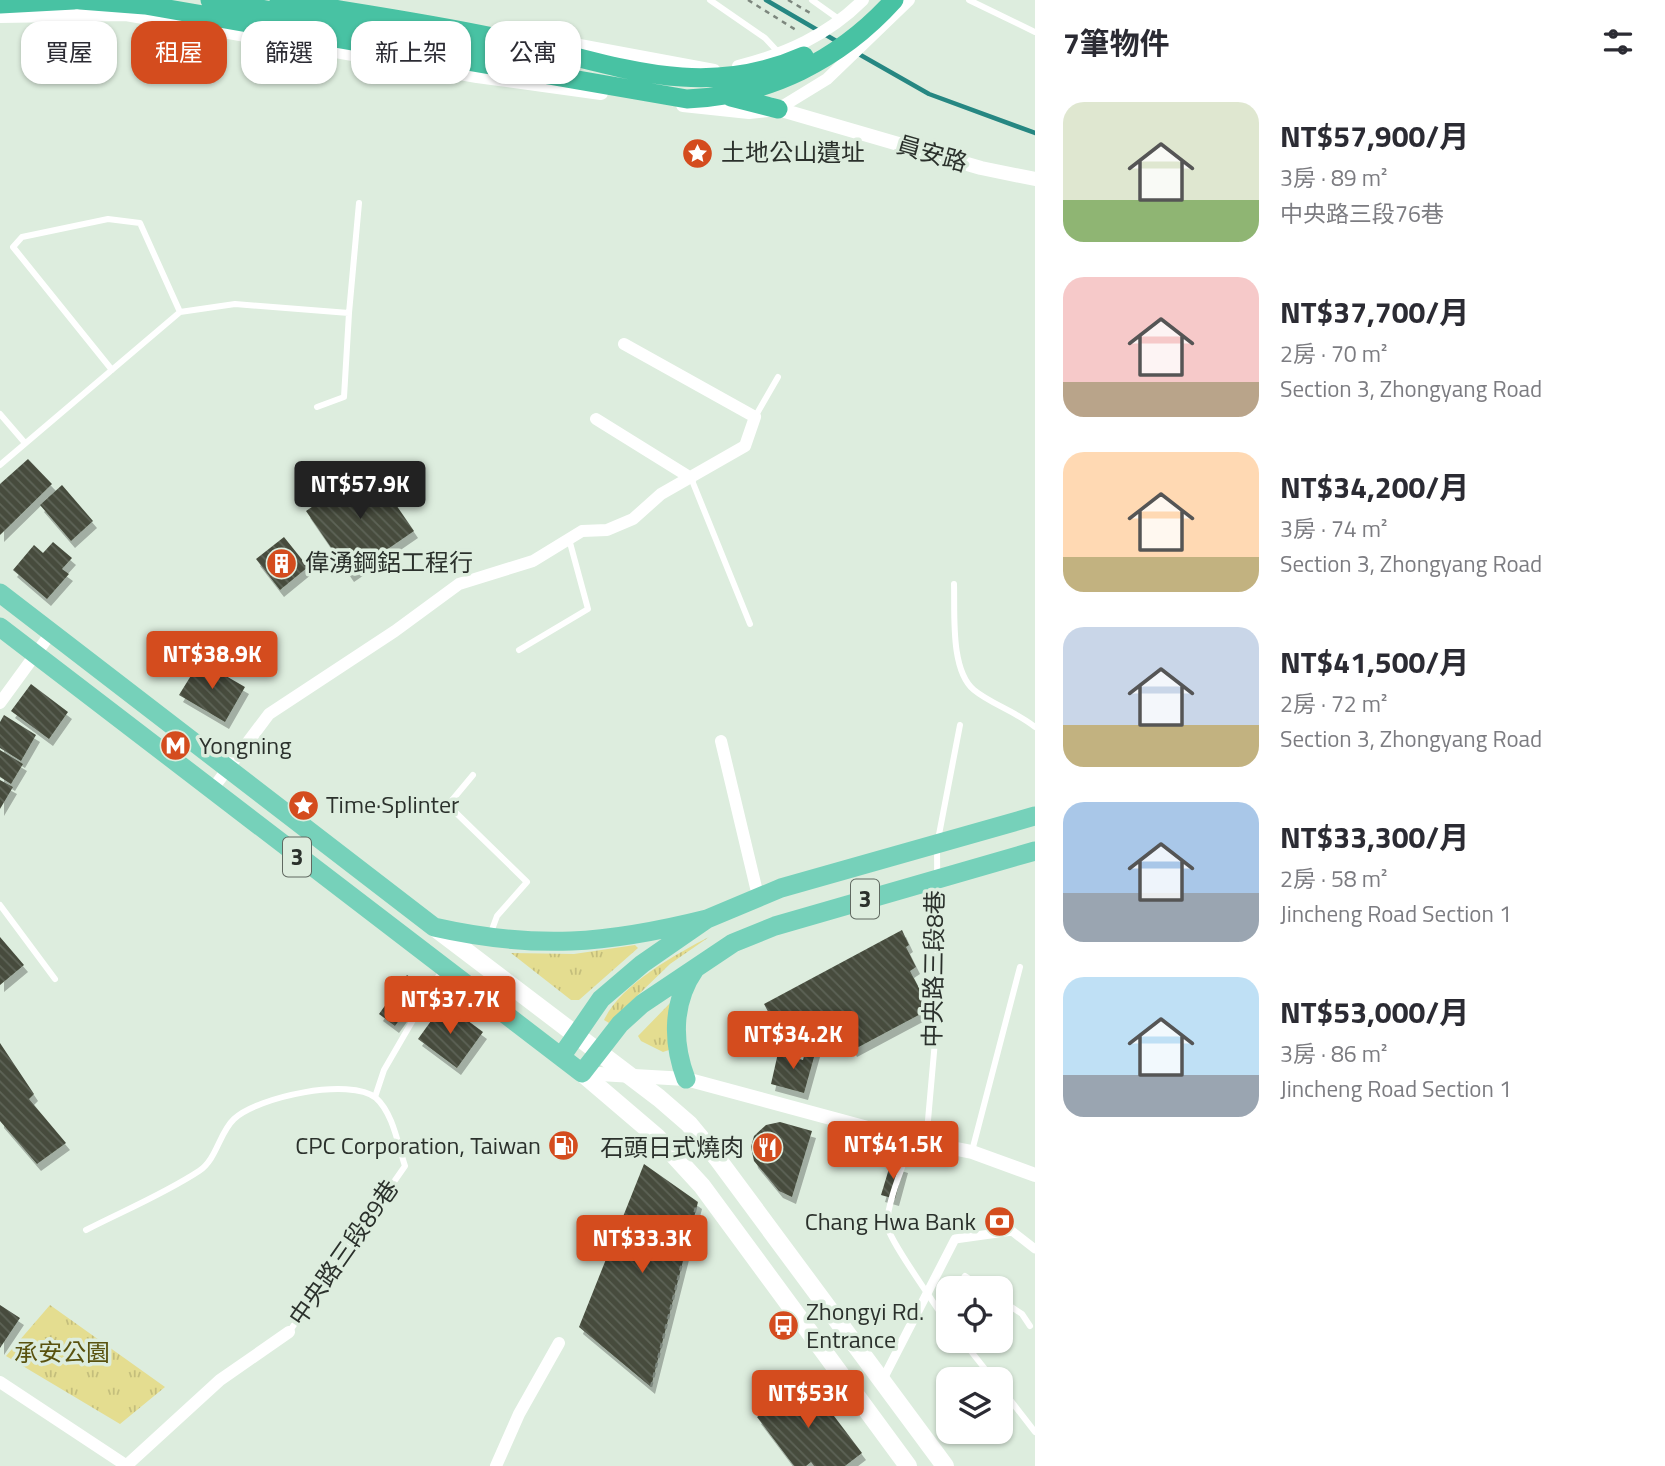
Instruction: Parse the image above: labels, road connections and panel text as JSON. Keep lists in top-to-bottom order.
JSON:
{
  "streets": {
    "main road": ["3"],
    "street": ["員安路", "中央路三段89巷"],
    "lane": ["中央路三段8巷"]
  },
  "crossings": [
    ["3", "中央路三段8巷"]
  ],
  "parks": ["承安公園"],
  "places": {
    "place": ["土地公山遺址", "Time·Splinter"],
    "building": ["偉湧鋼鋁工程行"],
    "metro station": ["Yongning"],
    "fuel station": ["CPC Corporation, Taiwan"],
    "restaurant": ["石頭日式燒肉"],
    "bank": ["Chang Hwa Bank"],
    "bus stop": ["Zhongyi Rd. Entrance"]
  },
  "page": {
    "heading": "7筆物件",
    "chip": [
      "買屋",
      "租屋",
      "篩選",
      "新上架",
      "公寓"
    ],
    "list": [
      {
        "name": "NT$57,900/月",
        "note": "3房 · 89 m² · 中央路三段76巷"
      },
      {
        "name": "NT$37,700/月",
        "note": "2房 · 70 m² · Section 3, Zhongyang Road"
      },
      {
        "name": "NT$34,200/月",
        "note": "3房 · 74 m² · Section 3, Zhongyang Road"
      },
      {
        "name": "NT$41,500/月",
        "note": "2房 · 72 m² · Section 3, Zhongyang Road"
      },
      {
        "name": "NT$33,300/月",
        "note": "2房 · 58 m² · Jincheng Road Section 1"
      },
      {
        "name": "NT$53,000/月",
        "note": "3房 · 86 m² · Jincheng Road Section 1"
      }
    ],
    "price": [
      "NT$57.9K",
      "NT$38.9K",
      "NT$37.7K",
      "NT$34.2K",
      "NT$41.5K",
      "NT$33.3K",
      "NT$53K"
    ]
  }
}
